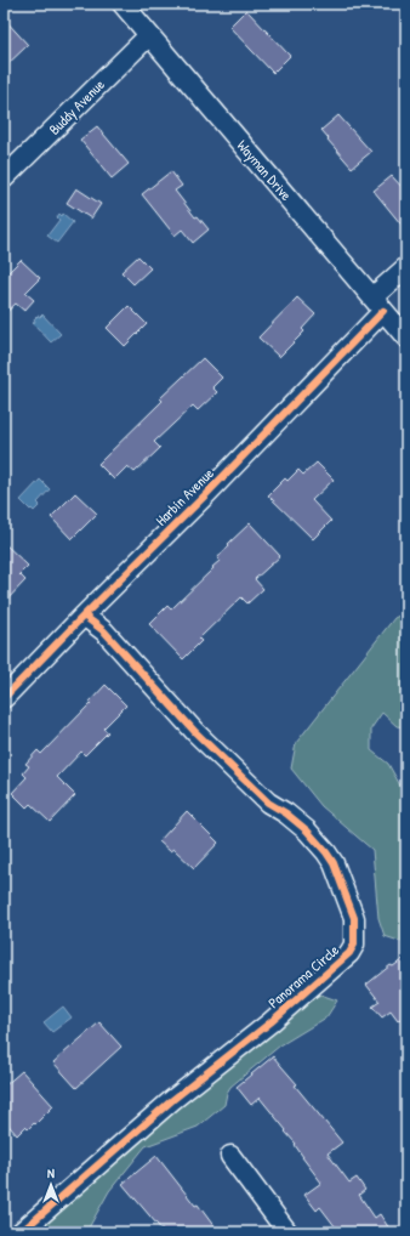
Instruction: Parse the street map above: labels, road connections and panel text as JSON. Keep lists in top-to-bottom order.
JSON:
{
  "streets": {
    "street": [
      "Buddy Avenue",
      "Wayman Drive",
      "Harbin Avenue",
      "Panorama Circle"
    ]
  },
  "crossings": [
    ["Buddy Avenue", "Wayman Drive"],
    ["Wayman Drive", "Harbin Avenue"],
    ["Harbin Avenue", "Panorama Circle"]
  ],
  "north": "top"
}
